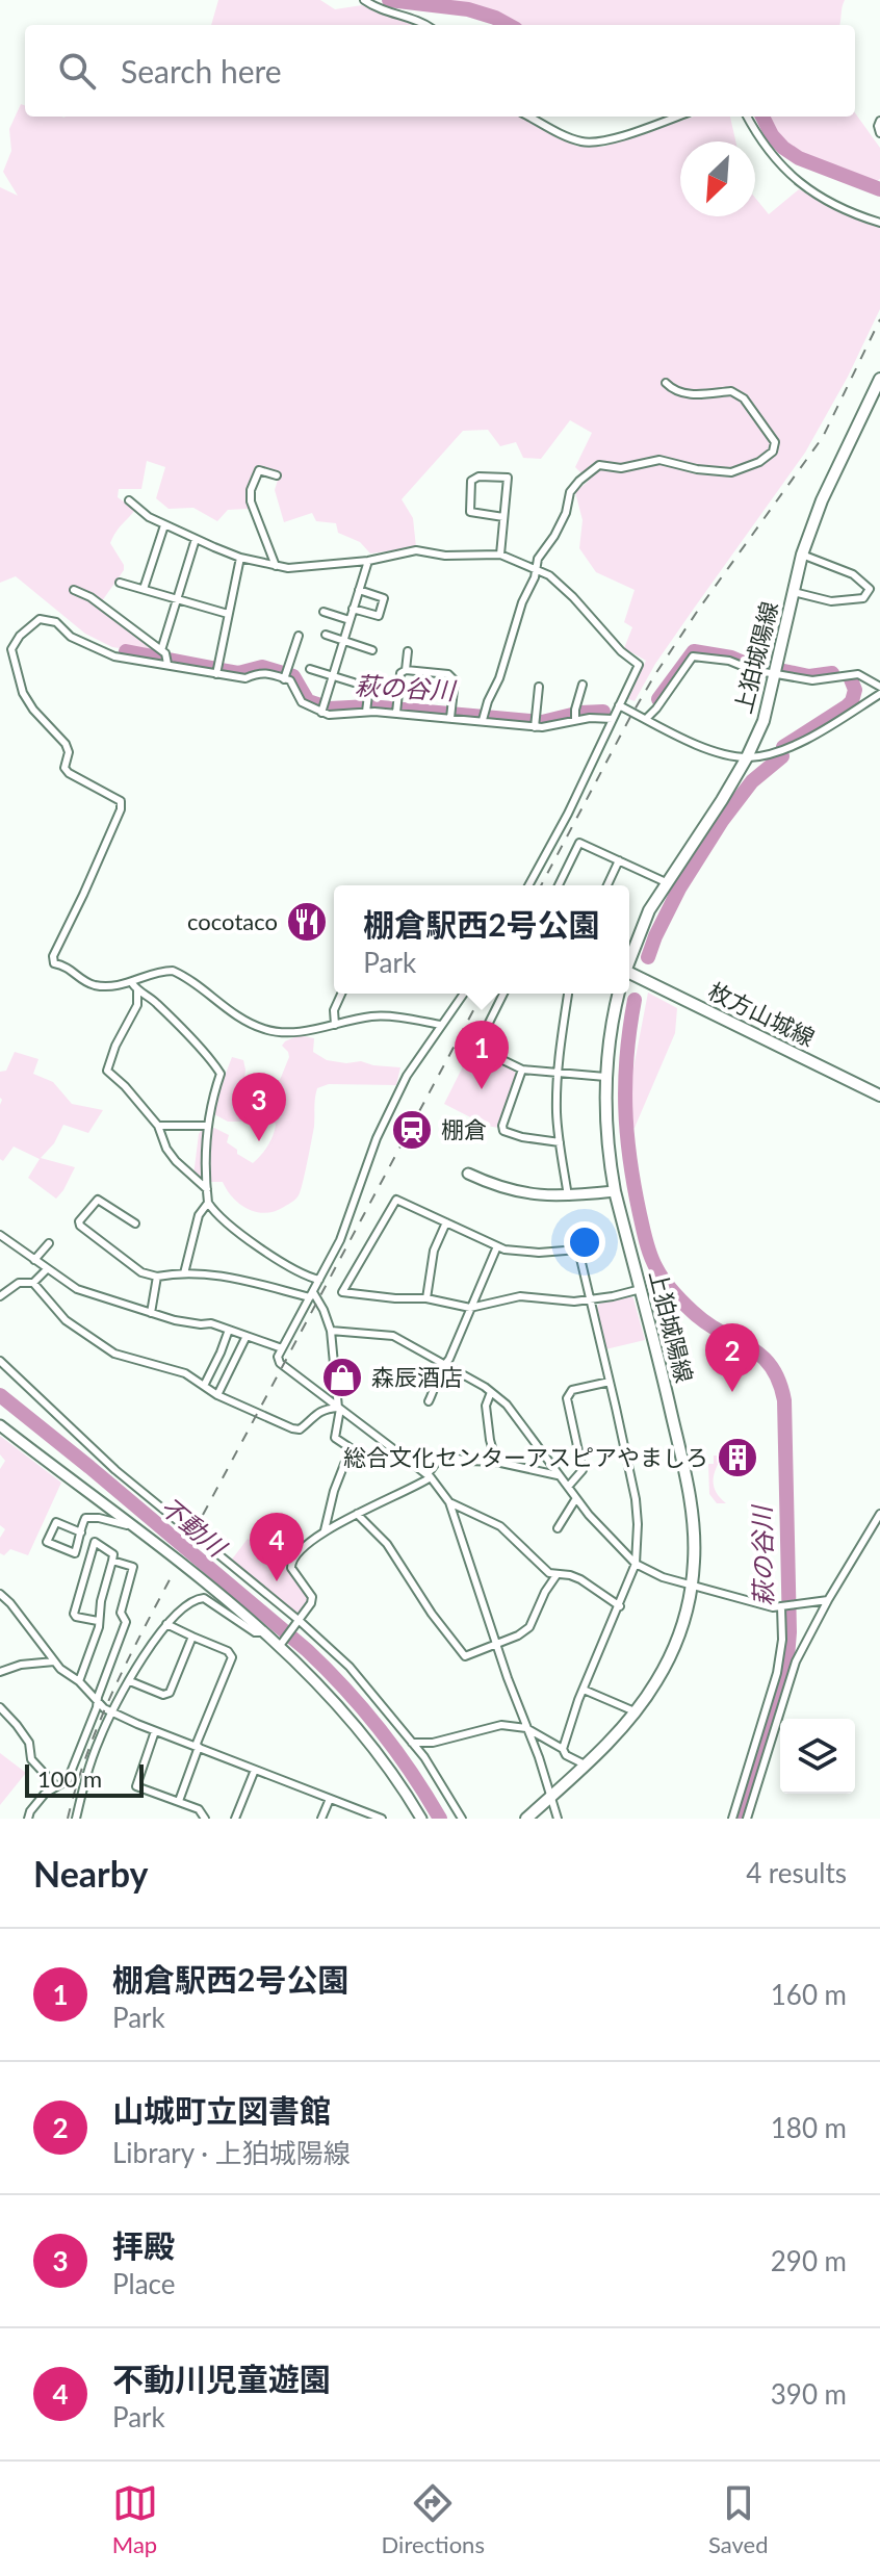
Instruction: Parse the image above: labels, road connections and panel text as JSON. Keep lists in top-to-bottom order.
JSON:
{
  "streets": {
    "main road": ["上狛城陽線", "枚方山城線"]
  },
  "water": ["萩の谷川", "不動川"],
  "places": {
    "restaurant": ["cocotaco"],
    "station": ["棚倉"],
    "shop": ["森辰酒店"],
    "building": ["総合文化センターアスピアやましろ"]
  },
  "scale_bar": "100 m",
  "north": "bottom left",
  "page": {
    "search": "Search here",
    "popup": ["棚倉駅西2号公園", "Park"],
    "pins": [
      "1",
      "3",
      "2",
      "4"
    ],
    "scale": "100 m",
    "heading": ["Nearby", "4 results"],
    "list": [
      {
        "mark": "1",
        "name": "棚倉駅西2号公園",
        "note": "Park",
        "value": "160 m"
      },
      {
        "mark": "2",
        "name": "山城町立図書館",
        "note": "Library · 上狛城陽線",
        "value": "180 m"
      },
      {
        "mark": "3",
        "name": "拝殿",
        "note": "Place",
        "value": "290 m"
      },
      {
        "mark": "4",
        "name": "不動川児童遊園",
        "note": "Park",
        "value": "390 m"
      }
    ],
    "nav": ["Map", "Directions", "Saved"]
  }
}
